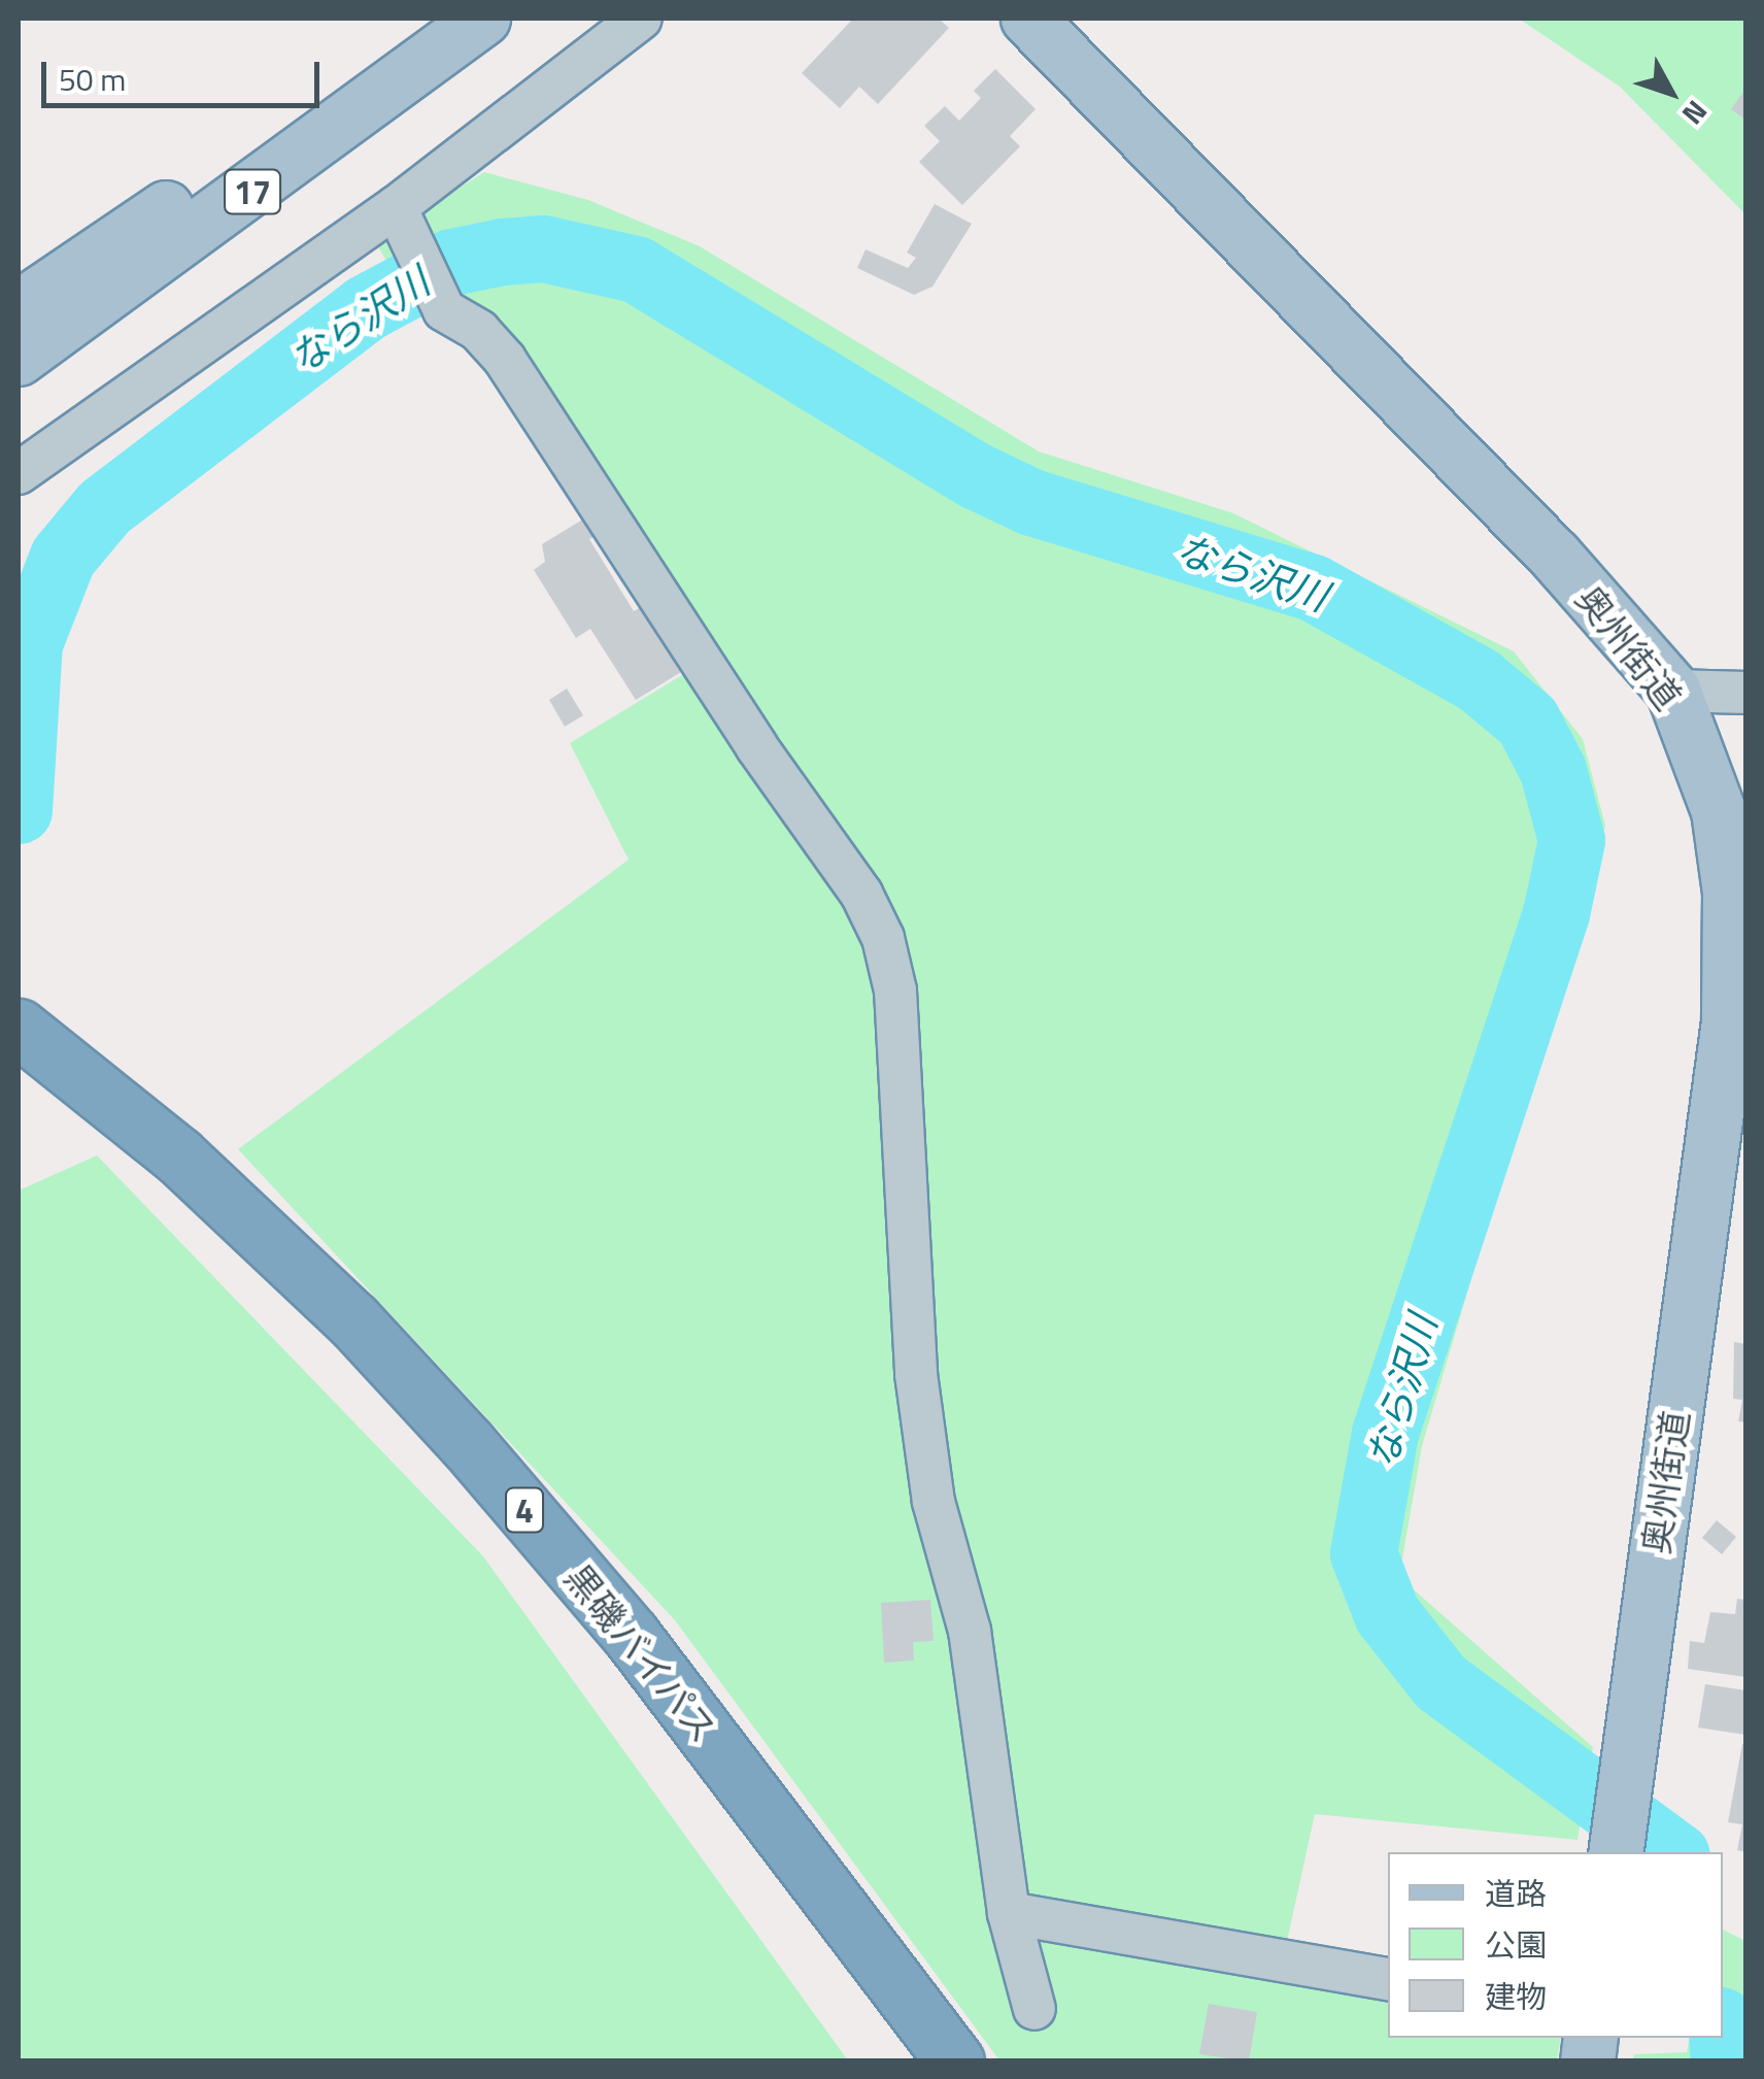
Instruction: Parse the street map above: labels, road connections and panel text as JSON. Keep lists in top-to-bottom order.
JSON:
{
  "streets": {
    "highway": ["4", "黒磯バイパス"],
    "main road": ["17", "奥州街道"]
  },
  "water": ["なら沢川"],
  "legend": ["道路", "公園", "建物"],
  "scale_bar": "50 m",
  "north": "bottom right"
}
